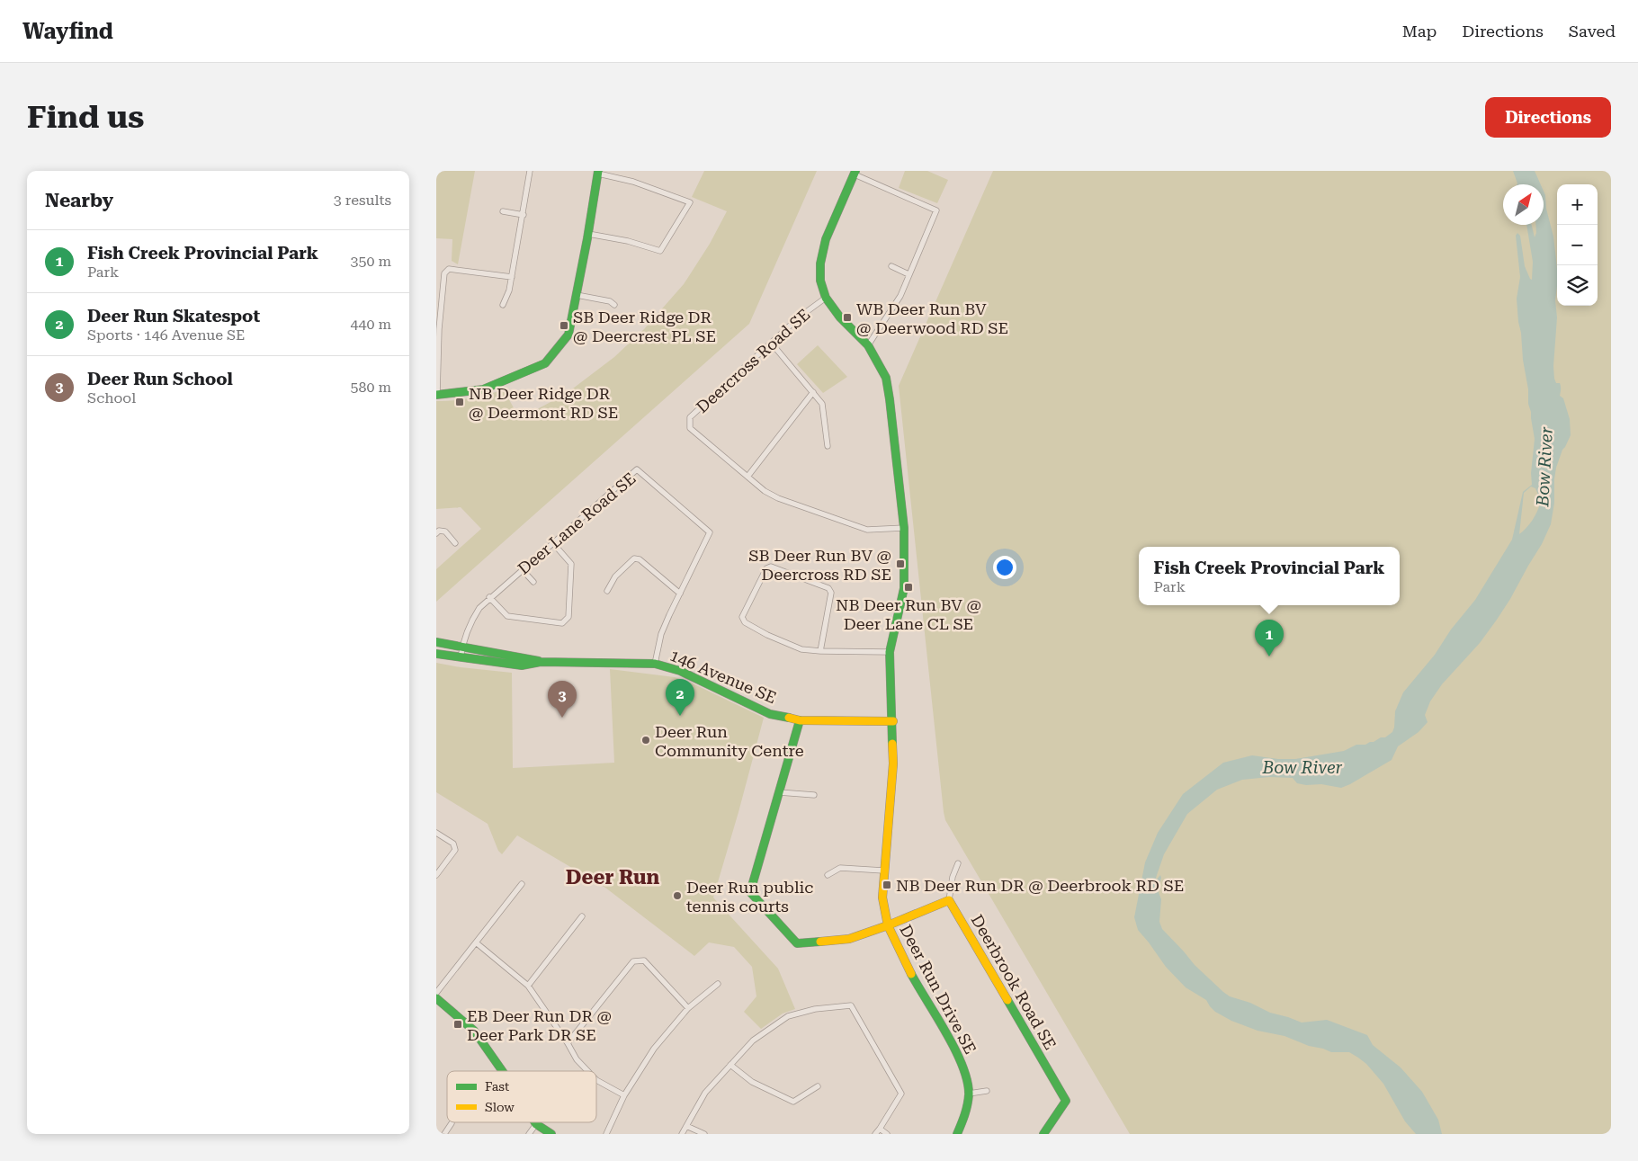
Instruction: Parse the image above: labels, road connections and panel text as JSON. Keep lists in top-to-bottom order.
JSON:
{
  "streets": {
    "street": [
      "Deercross Road SE",
      "Deer Lane Road SE",
      "146 Avenue SE",
      "Deerbrook Road SE",
      "Deer Run Drive SE"
    ]
  },
  "crossings": [
    ["Deercross Road SE", "Deer Run Drive SE"],
    ["Deer Lane Road SE", "146 Avenue SE"],
    ["146 Avenue SE", "Deer Run Drive SE"]
  ],
  "districts": ["Deer Run"],
  "water": ["Bow River"],
  "places": {
    "transit": [
      "WB Deer Run BV @ Deerwood RD SE",
      "SB Deer Ridge DR @ Deercrest PL SE",
      "NB Deer Ridge DR @ Deermont RD SE",
      "SB Deer Run BV @ Deercross RD SE",
      "NB Deer Run BV @ Deer Lane CL SE",
      "NB Deer Run DR @ Deerbrook RD SE",
      "EB Deer Run DR @ Deer Park DR SE"
    ],
    "other": ["Deer Run Community Centre", "Deer Run public tennis courts"]
  },
  "legend": ["Fast", "Slow"],
  "north": "top right",
  "page": {
    "header": "Wayfind",
    "nav": ["Map", "Directions", "Saved"],
    "buttons": "Directions",
    "title": "Find us",
    "heading": ["Nearby", "3 results"],
    "map_buttons": ["+", "−"],
    "list": [
      {
        "mark": "1",
        "name": "Fish Creek Provincial Park",
        "note": "Park",
        "value": "350 m"
      },
      {
        "mark": "2",
        "name": "Deer Run Skatespot",
        "note": "Sports · 146 Avenue SE",
        "value": "440 m"
      },
      {
        "mark": "3",
        "name": "Deer Run School",
        "note": "School",
        "value": "580 m"
      }
    ],
    "popup": ["Fish Creek Provincial Park", "Park"],
    "pins": ["1", "2", "3"]
  }
}
